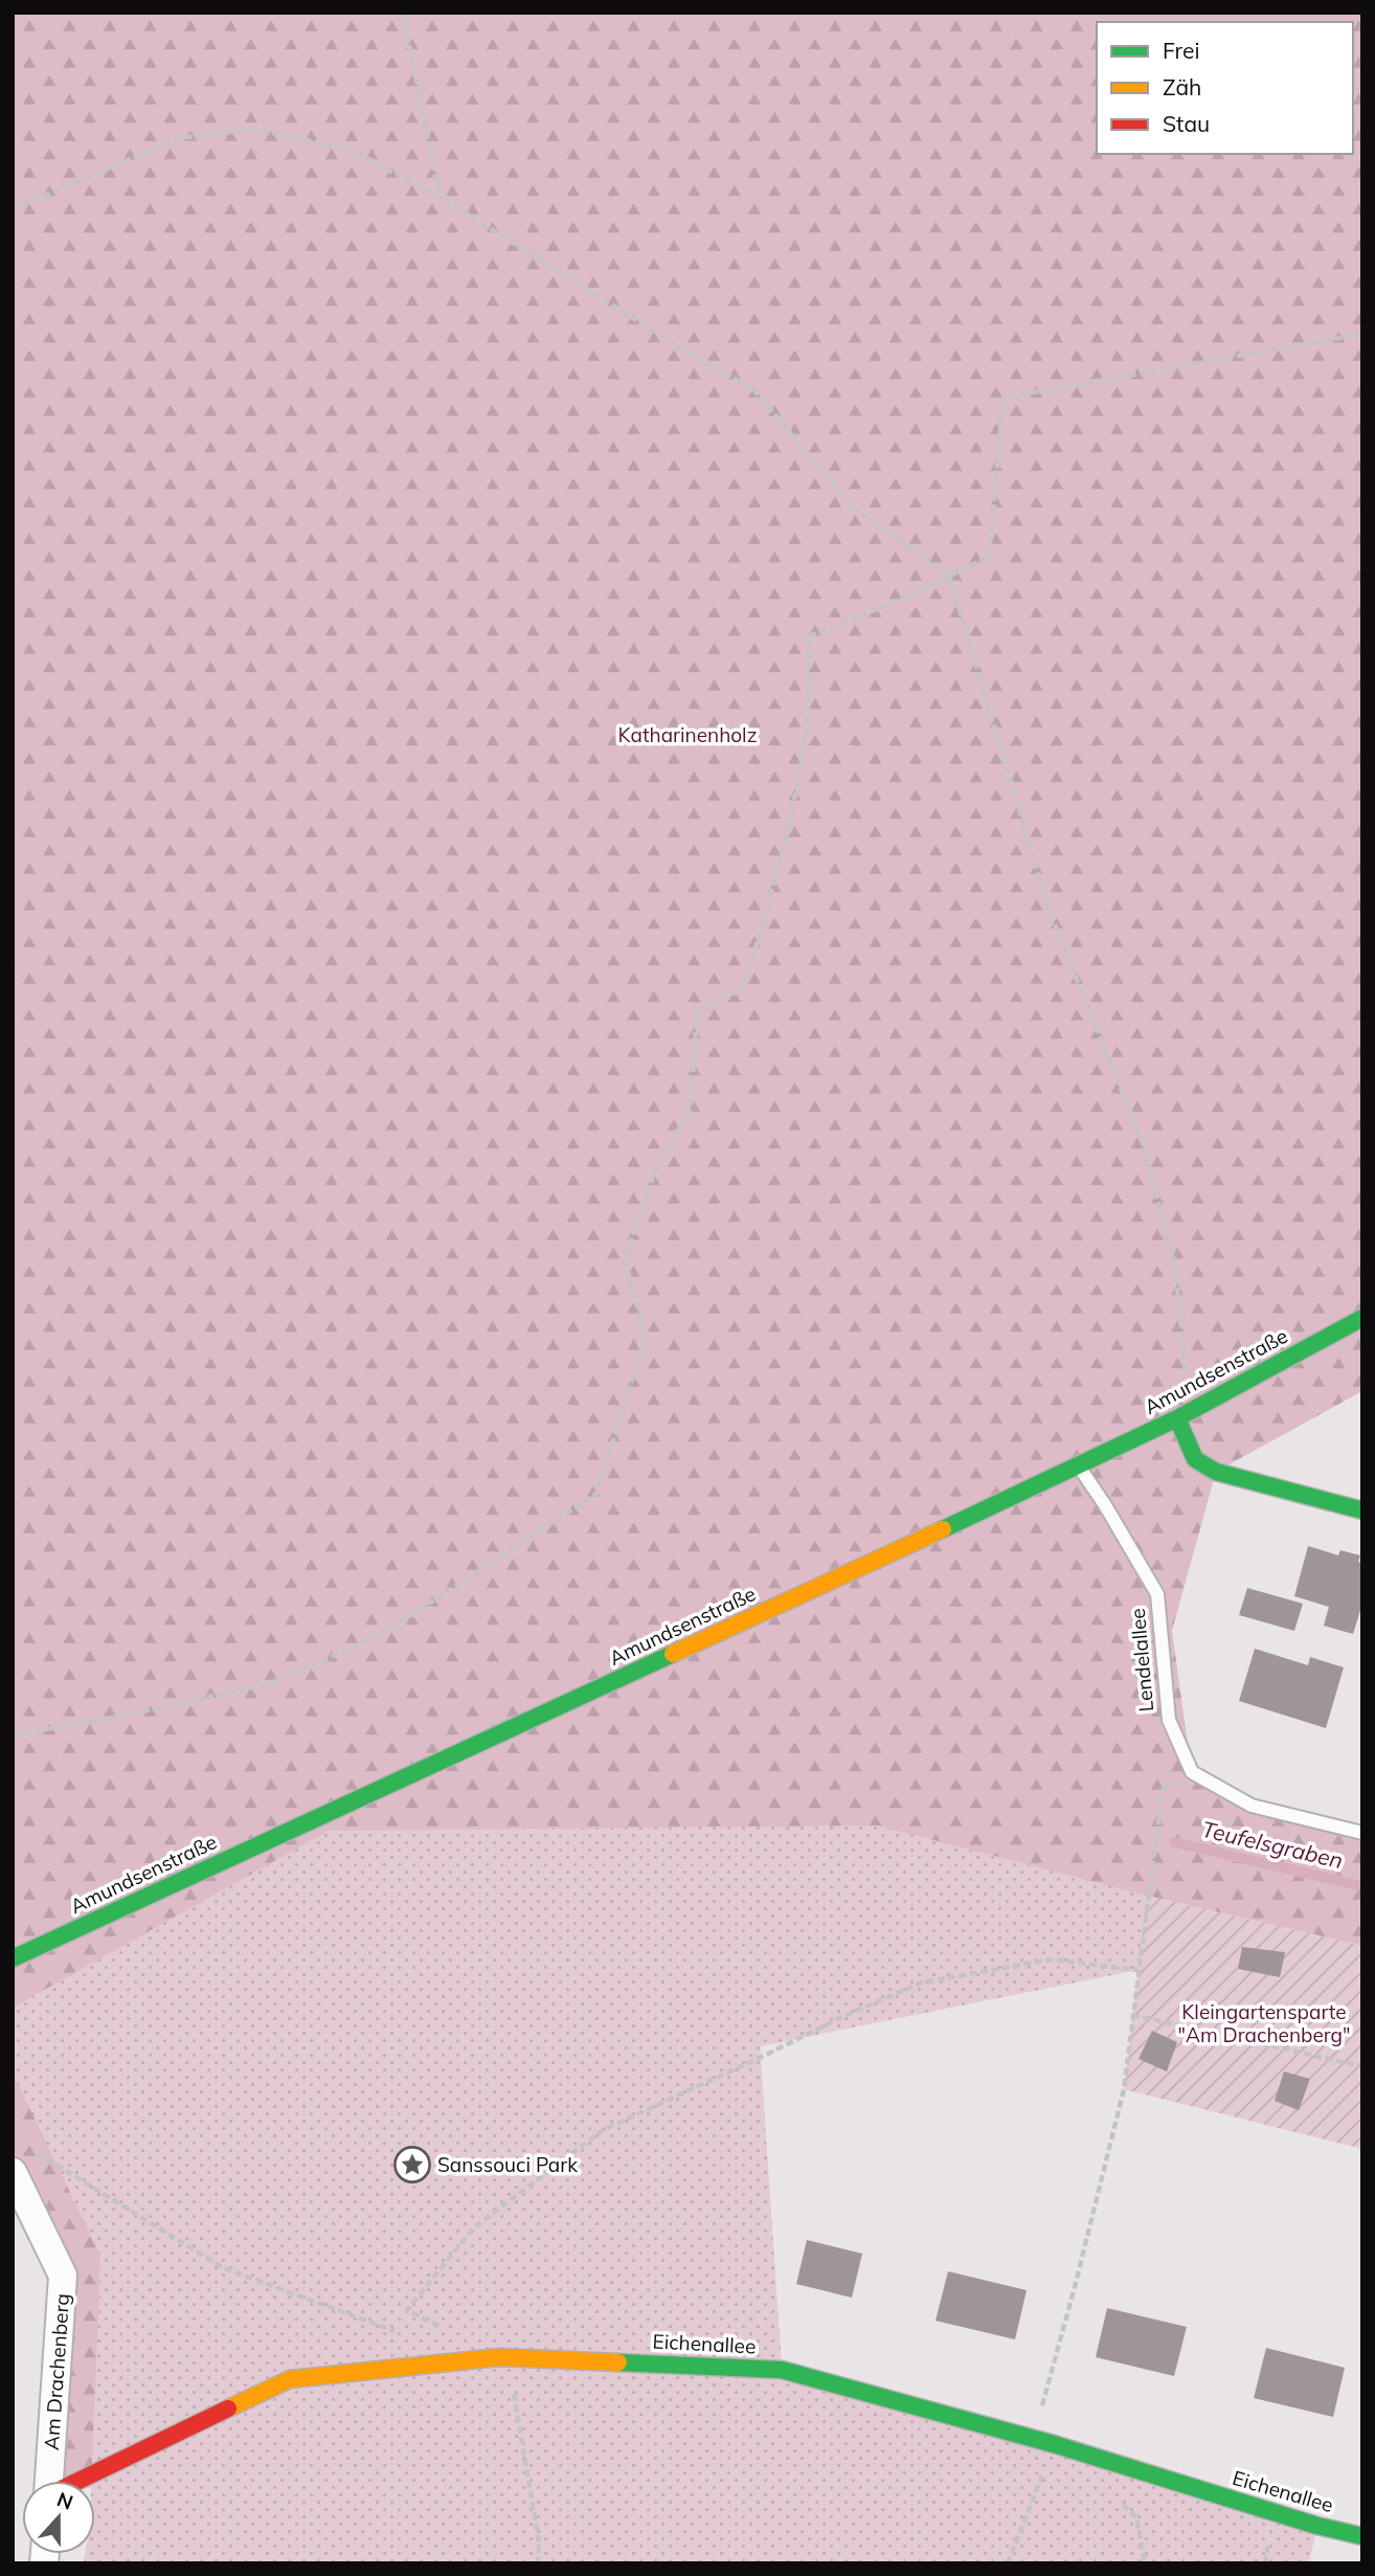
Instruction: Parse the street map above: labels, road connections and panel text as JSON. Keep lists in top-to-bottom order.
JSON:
{
  "streets": {
    "street": ["Amundsenstraße", "Eichenallee", "Am Drachenberg"],
    "lane": ["Lendelallee"]
  },
  "crossings": [
    ["Amundsenstraße", "Lendelallee"]
  ],
  "water": ["Teufelsgraben"],
  "parks": ["Katharinenholz", "Kleingartensparte \"Am Drachenberg\""],
  "places": {
    "place": ["Sanssouci Park"]
  },
  "legend": ["Frei", "Zäh", "Stau"],
  "north": "top"
}
